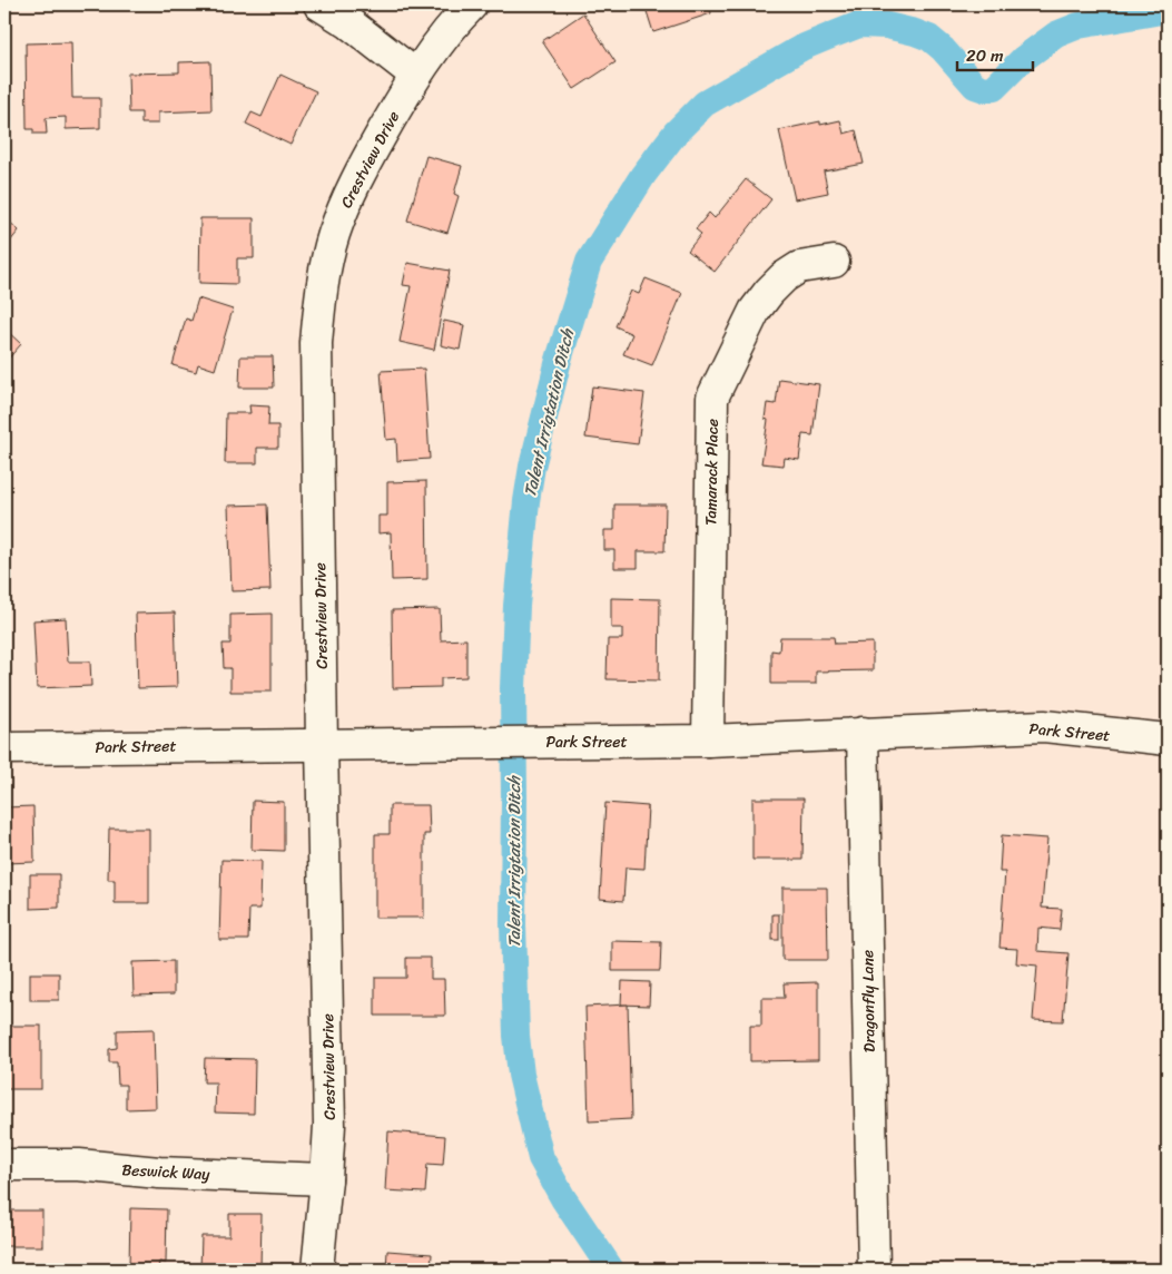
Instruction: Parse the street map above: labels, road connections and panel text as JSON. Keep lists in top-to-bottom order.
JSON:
{
  "streets": {
    "street": [
      "Crestview Drive",
      "Tamarack Place",
      "Park Street",
      "Dragonfly Lane",
      "Beswick Way"
    ]
  },
  "crossings": [
    ["Crestview Drive", "Park Street"],
    ["Crestview Drive", "Beswick Way"],
    ["Tamarack Place", "Park Street"],
    ["Park Street", "Dragonfly Lane"]
  ],
  "water": ["Talent Irrigtation Ditch"],
  "scale_bar": "20 m"
}
